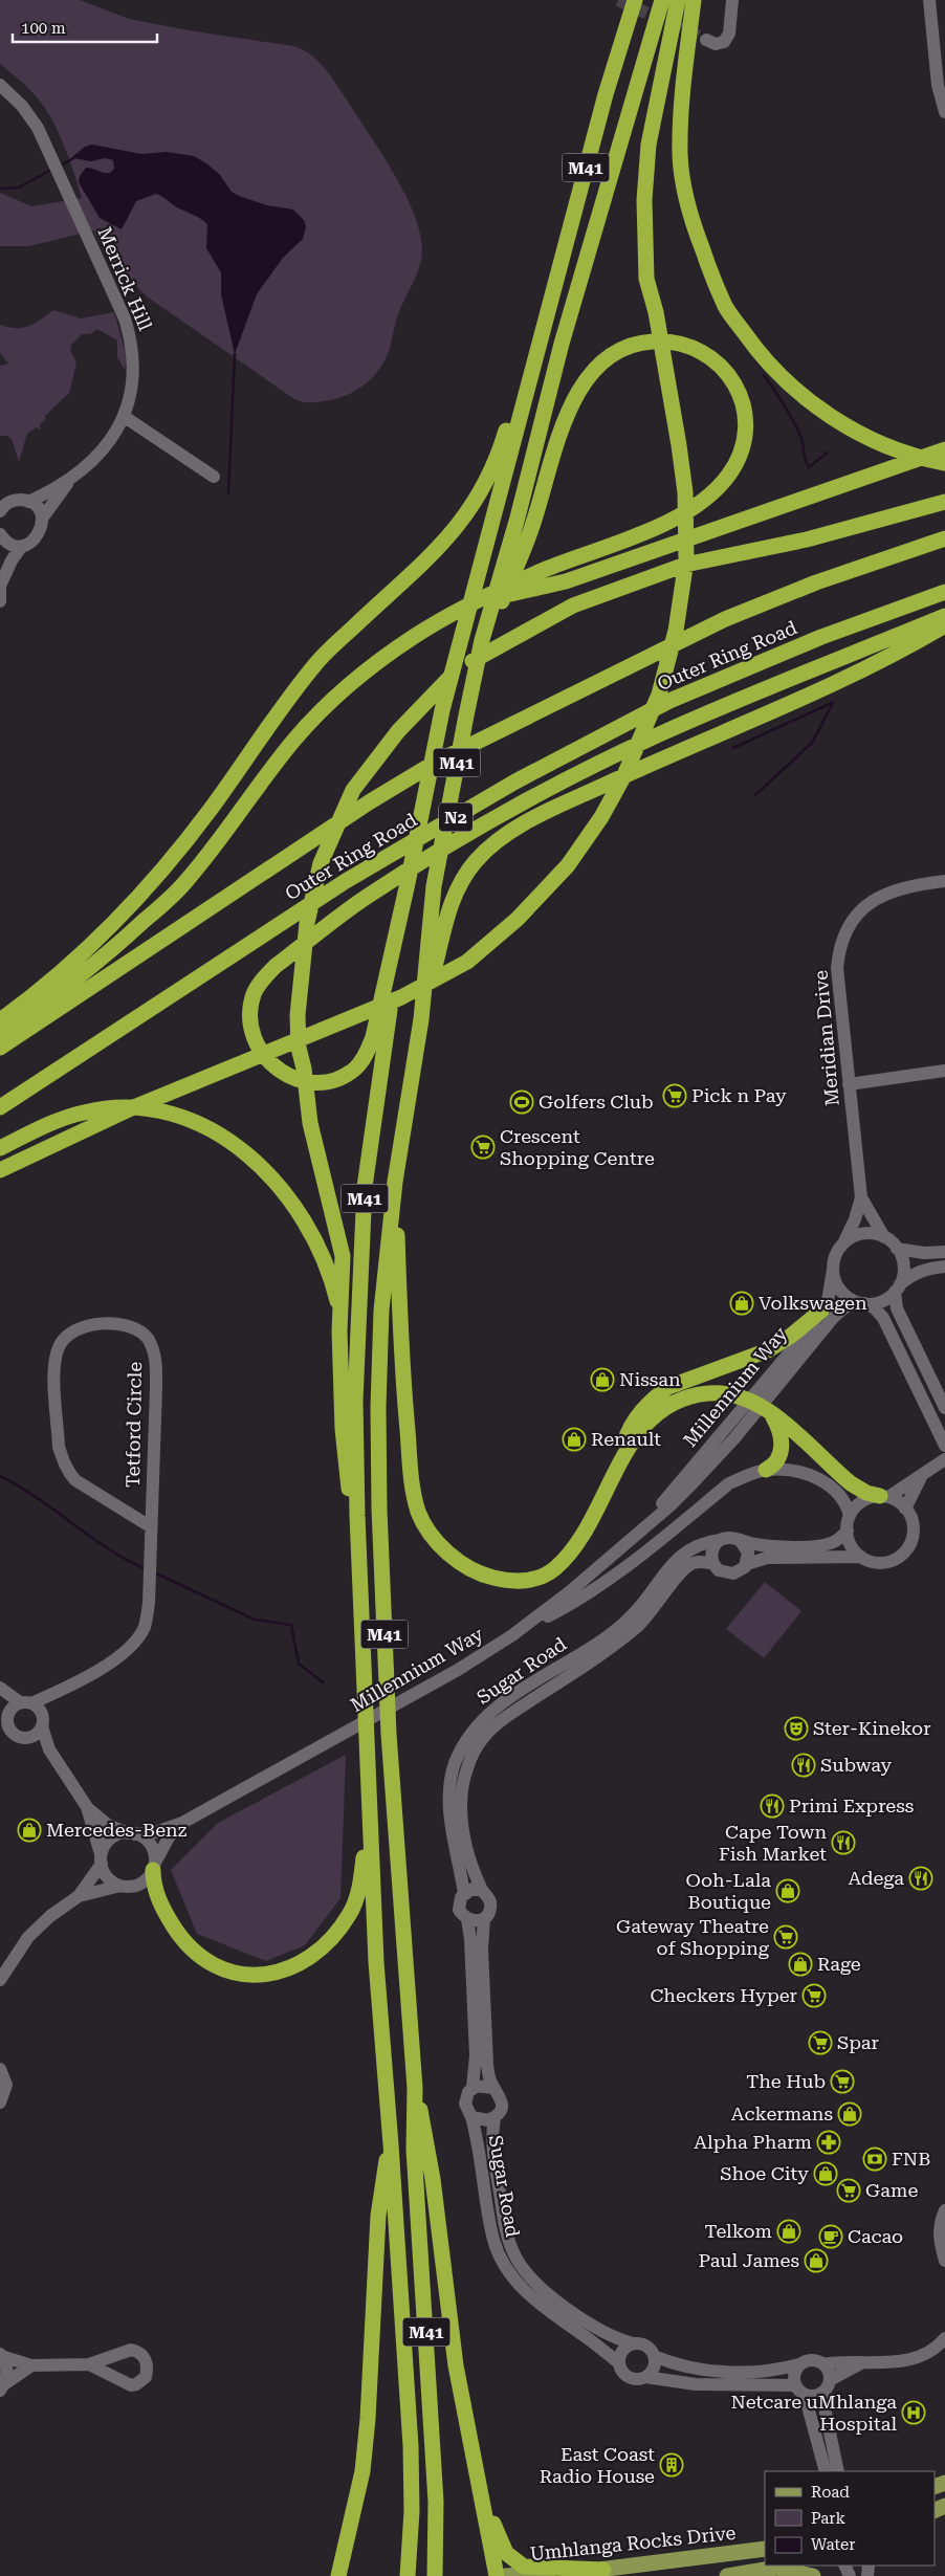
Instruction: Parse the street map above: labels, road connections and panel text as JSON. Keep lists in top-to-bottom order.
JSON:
{
  "streets": {
    "highway": ["M41", "Outer Ring Road", "N2"],
    "main road": ["Umhlanga Rocks Drive"],
    "street": [
      "Merrick Hill",
      "Meridian Drive",
      "Millennium Way",
      "Tetford Circle",
      "Sugar Road"
    ]
  },
  "crossings": [
    ["Meridian Drive", "Millennium Way"]
  ],
  "places": {
    "supermarket": [
      "Pick n Pay",
      "Crescent Shopping Centre",
      "Gateway Theatre of Shopping",
      "Checkers Hyper",
      "Spar",
      "The Hub",
      "Game"
    ],
    "sports": ["Golfers Club"],
    "shop": [
      "Volkswagen",
      "Nissan",
      "Renault",
      "Mercedes-Benz",
      "Ooh-Lala Boutique",
      "Rage",
      "Ackermans",
      "Shoe City",
      "Telkom",
      "Paul James"
    ],
    "theatre": ["Ster-Kinekor"],
    "restaurant": [
      "Subway",
      "Primi Express",
      "Cape Town Fish Market",
      "Adega"
    ],
    "pharmacy": ["Alpha Pharm"],
    "bank": ["FNB"],
    "cafe": ["Cacao"],
    "hospital": ["Netcare uMhlanga Hospital"],
    "building": ["East Coast Radio House"]
  },
  "legend": ["Road", "Park", "Water"],
  "scale_bar": "100 m"
}
